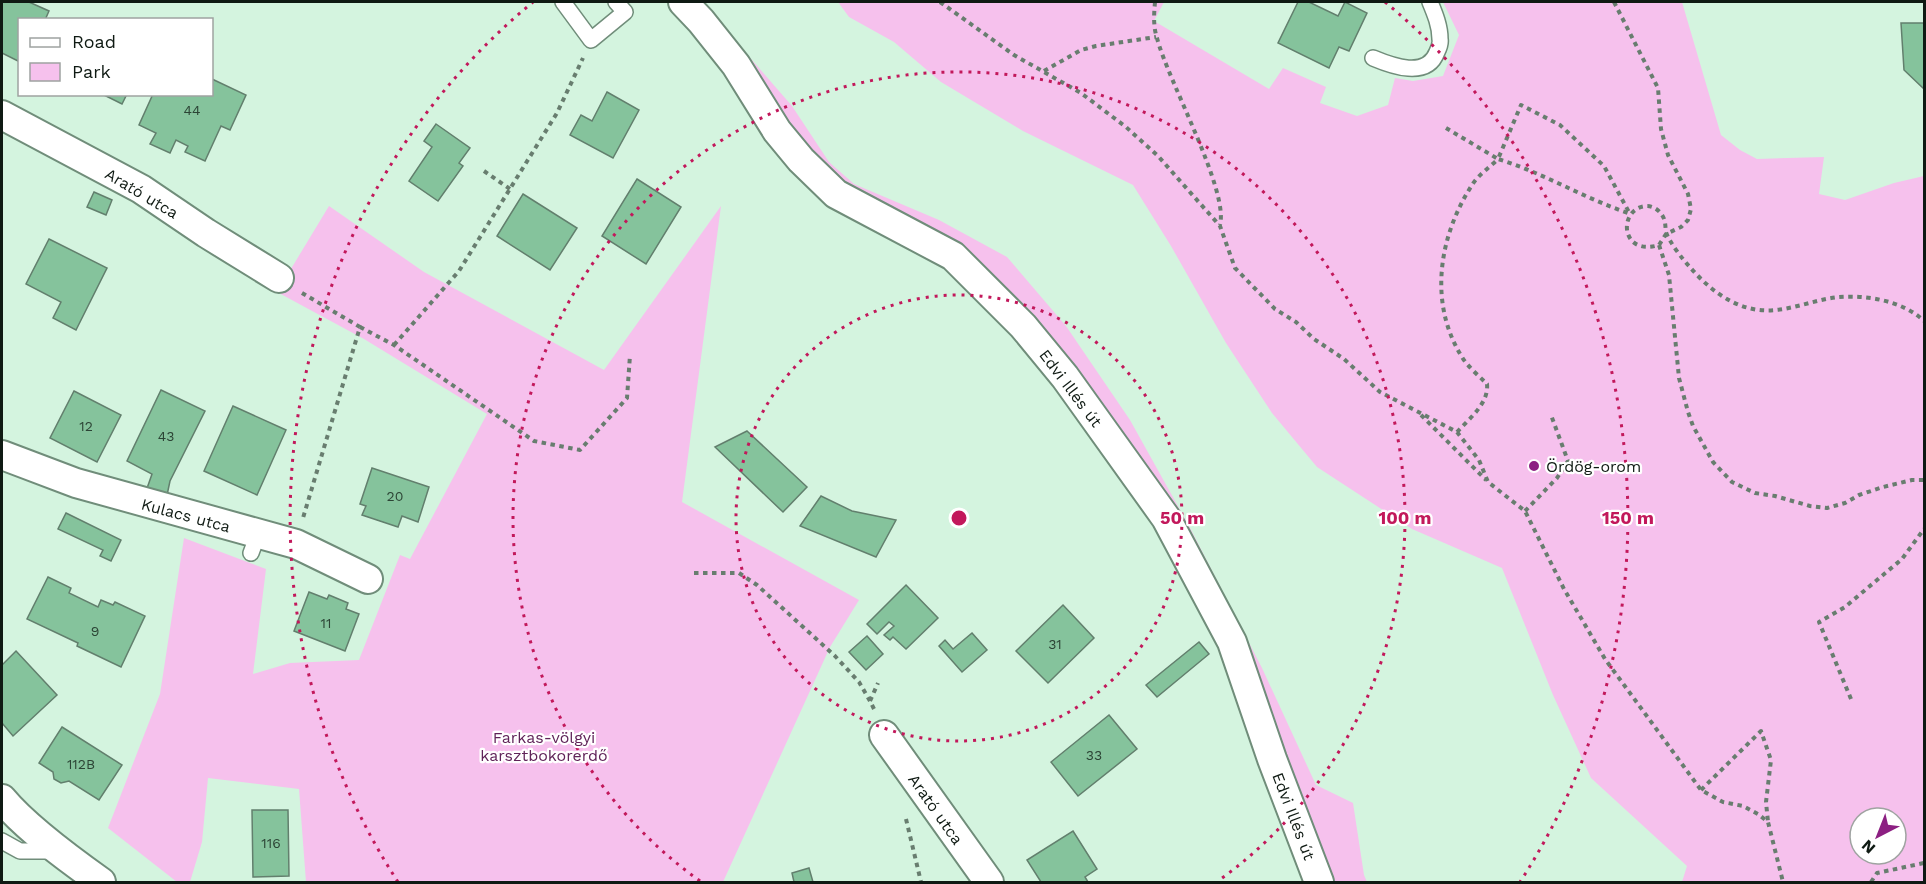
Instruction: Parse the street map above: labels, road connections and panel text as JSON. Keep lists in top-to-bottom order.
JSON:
{
  "streets": {
    "street": ["Arató utca", "Edvi Illés út", "Kulacs utca"]
  },
  "parks": ["Farkas-völgyi karsztbokorerdő"],
  "places": ["Ördög-orom"],
  "house_numbers": [
    "44",
    "12",
    "43",
    "20",
    "11",
    "9",
    "31",
    "33",
    "112B",
    "116"
  ],
  "legend": ["Road", "Park"],
  "north": "bottom left",
  "rings": ["50 m", "100 m", "150 m"]
}
